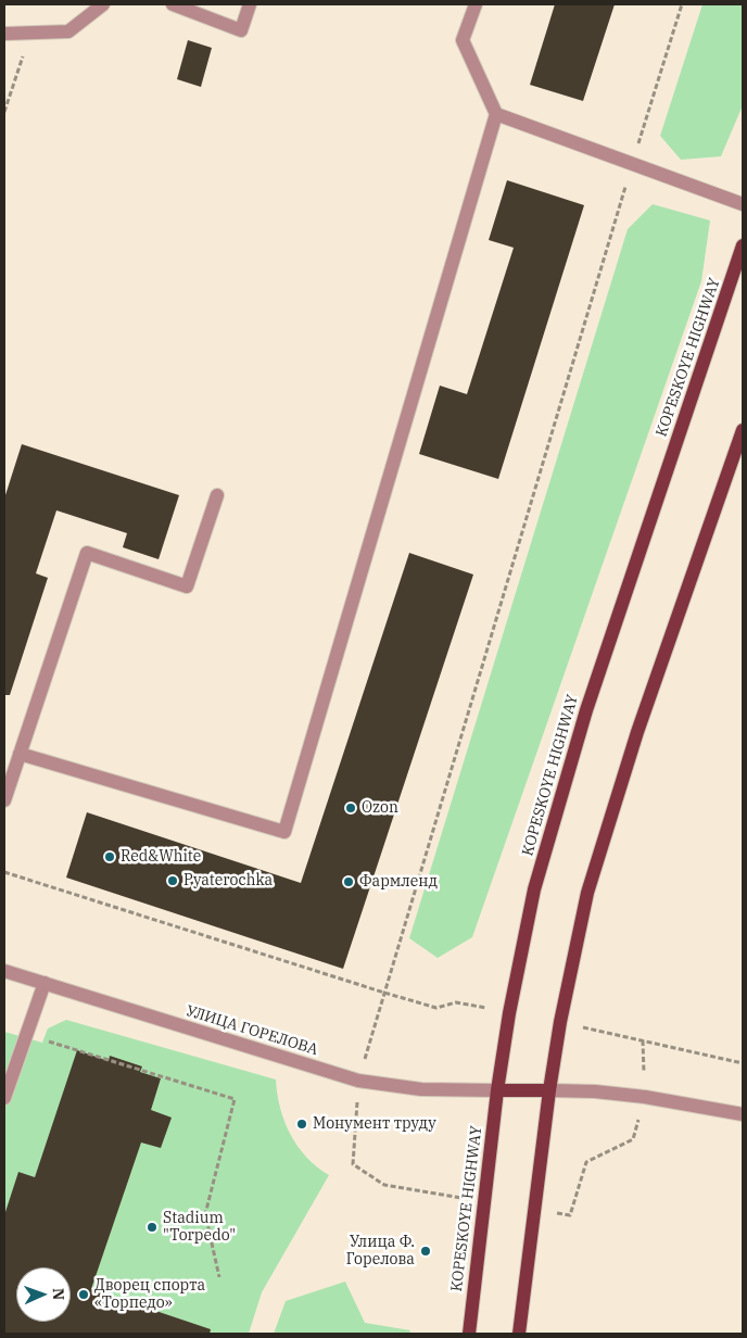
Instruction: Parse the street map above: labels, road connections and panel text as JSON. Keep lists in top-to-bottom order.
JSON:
{
  "streets": {
    "main road": ["KOPESKOYE HIGHWAY"],
    "street": ["УЛИЦА ГОРЕЛОВА"]
  },
  "crossings": [
    ["KOPESKOYE HIGHWAY", "УЛИЦА ГОРЕЛОВА"]
  ],
  "places": [
    "Ozon",
    "Red&White",
    "Pyaterochka",
    "Фармленд",
    "Монумент труду",
    "Stadium \"Torpedo\"",
    "Улица Ф. Горелова",
    "Дворец спорта «Торпедо»"
  ],
  "north": "right"
}
